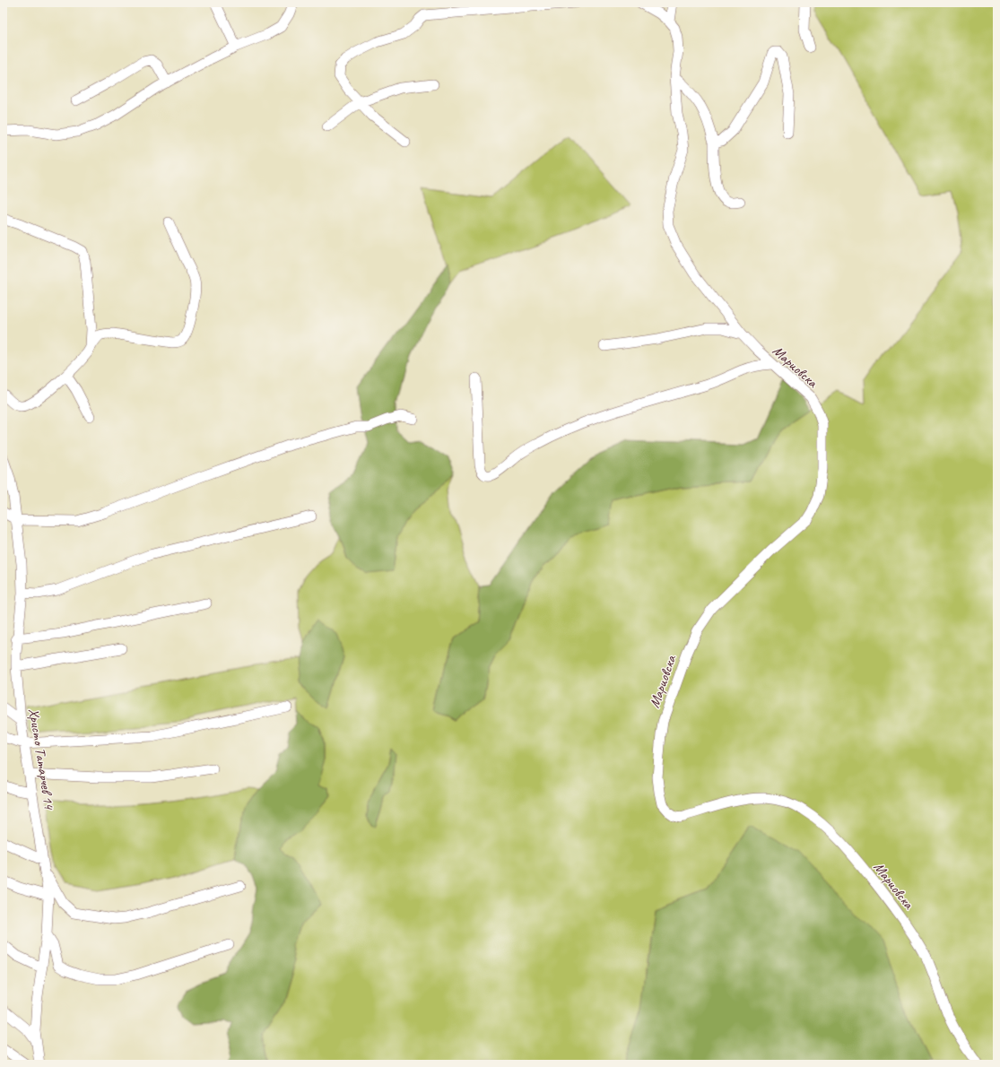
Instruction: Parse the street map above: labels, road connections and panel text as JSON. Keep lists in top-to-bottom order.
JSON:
{
  "streets": {
    "street": ["Мариовска", "Христо Татарчев 14"]
  }
}
